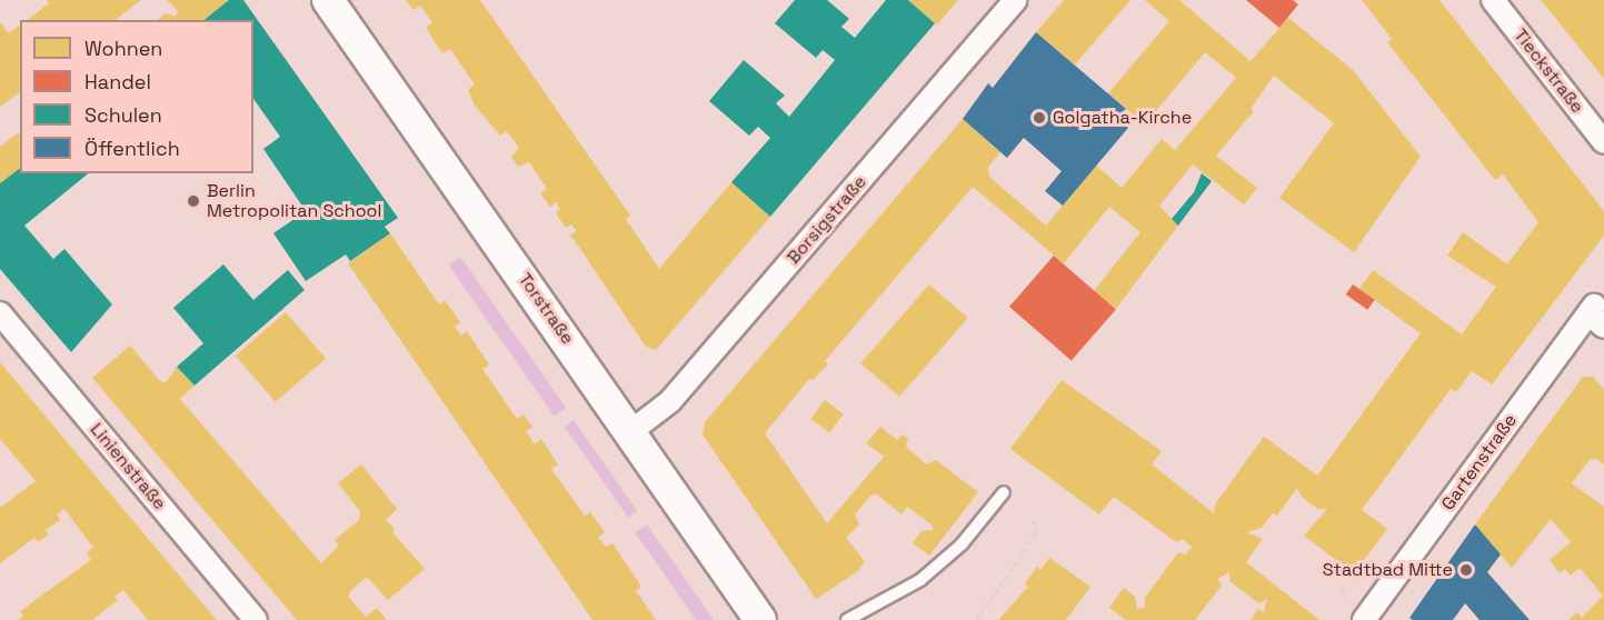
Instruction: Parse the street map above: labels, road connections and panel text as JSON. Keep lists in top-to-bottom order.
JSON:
{
  "streets": {
    "main road": ["Torstraße"],
    "street": [
      "Tieckstraße",
      "Borsigstraße",
      "Gartenstraße",
      "Linienstraße"
    ]
  },
  "crossings": [
    ["Borsigstraße", "Torstraße"]
  ],
  "places": ["Golgatha-Kirche", "Berlin Metropolitan School", "Stadtbad Mitte"],
  "legend": [
    "Wohnen",
    "Handel",
    "Schulen",
    "Öffentlich"
  ]
}
